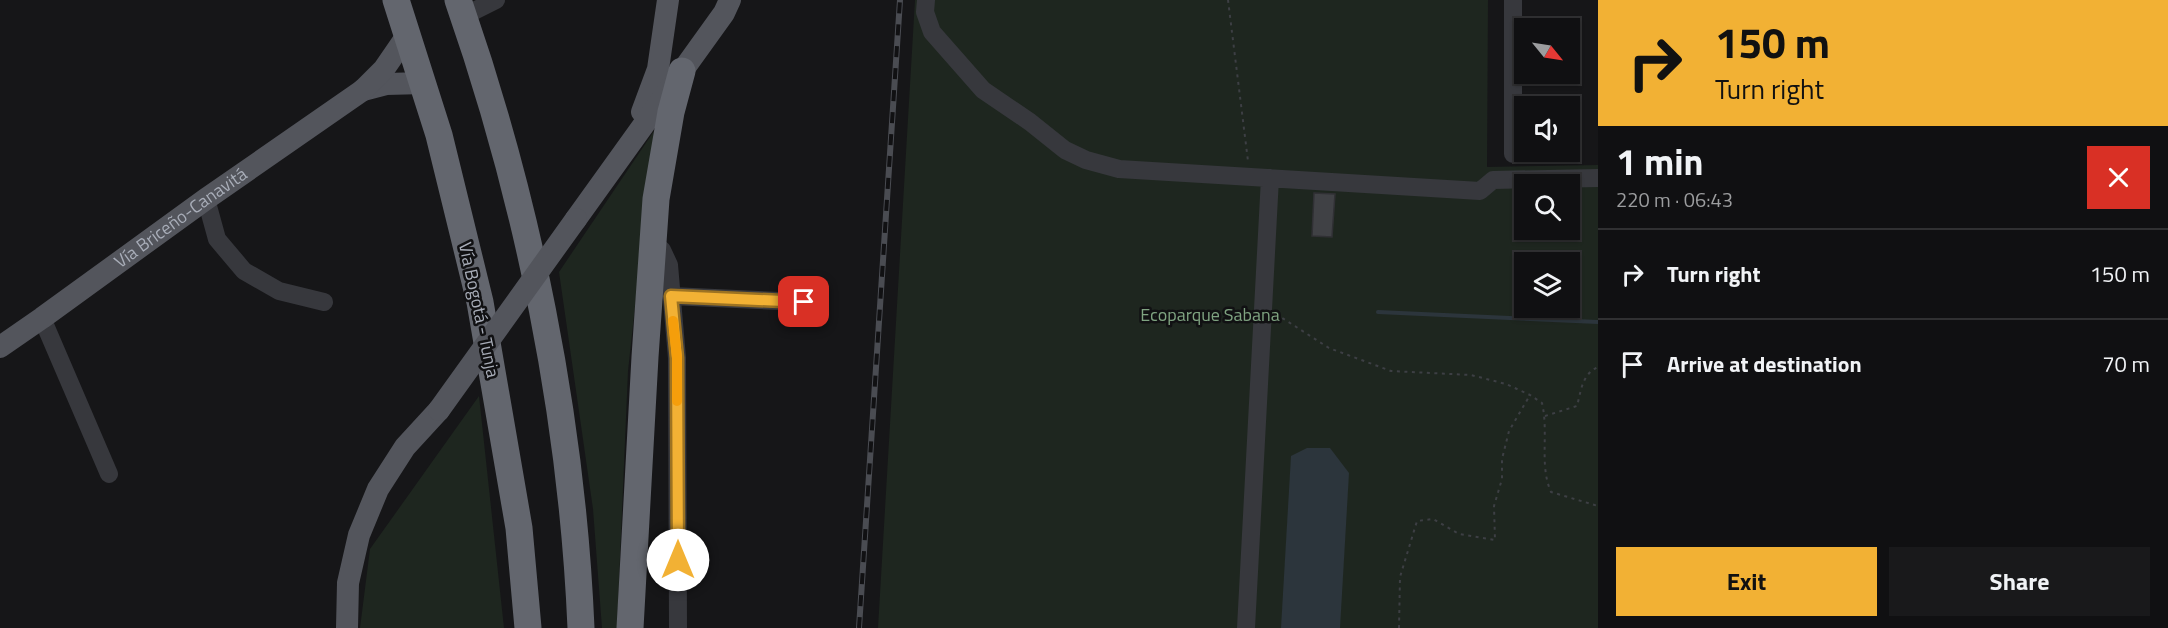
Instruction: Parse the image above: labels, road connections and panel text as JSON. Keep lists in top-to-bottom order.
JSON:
{
  "streets": {
    "highway": ["Vía Bogotá - Tunja"],
    "main road": ["Vía Briceño-Canavitá"]
  },
  "parks": ["Ecoparque Sabana"],
  "north": "bottom right",
  "page": {
    "turn": ["150 m", "Turn right"],
    "heading": ["1 min", "220 m · 06:43"],
    "list": [
      {
        "name": "Turn right",
        "value": "150 m"
      },
      {
        "name": "Arrive at destination",
        "value": "70 m"
      }
    ],
    "buttons": ["Exit", "Share"]
  }
}
